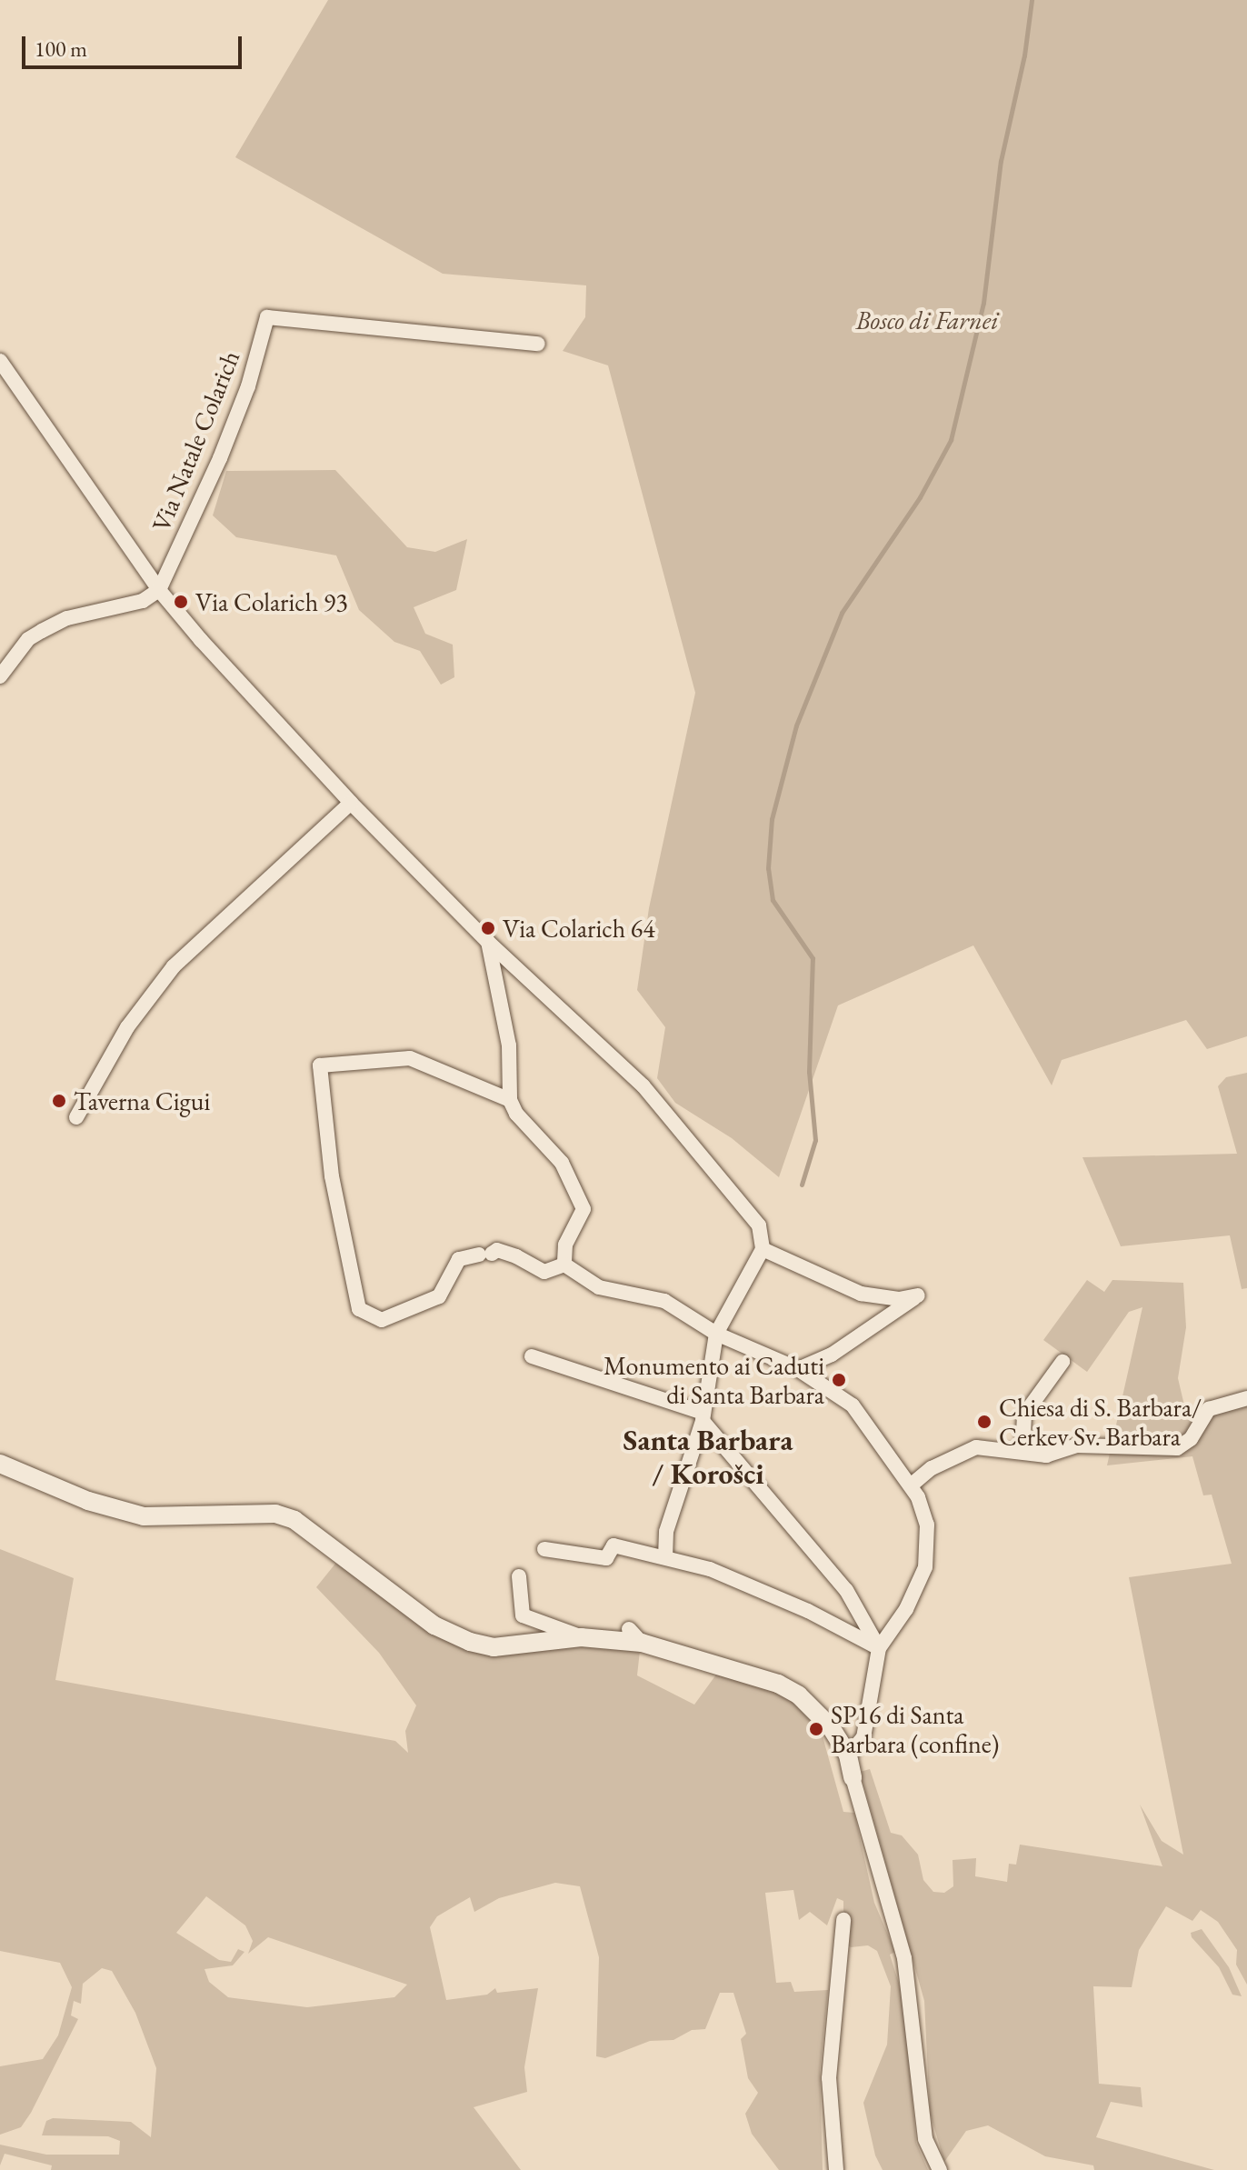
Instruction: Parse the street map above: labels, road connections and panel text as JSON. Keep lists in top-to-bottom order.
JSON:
{
  "streets": {
    "street": ["Via Natale Colarich"]
  },
  "districts": ["Santa Barbara / Korošci"],
  "parks": ["Bosco di Farnei"],
  "places": [
    "Via Colarich 93",
    "Via Colarich 64",
    "Taverna Cigui",
    "Monumento ai Caduti di Santa Barbara",
    "Chiesa di S. Barbara/ Cerkev Sv. Barbara",
    "SP16 di Santa Barbara (confine)"
  ],
  "scale_bar": "100 m"
}
